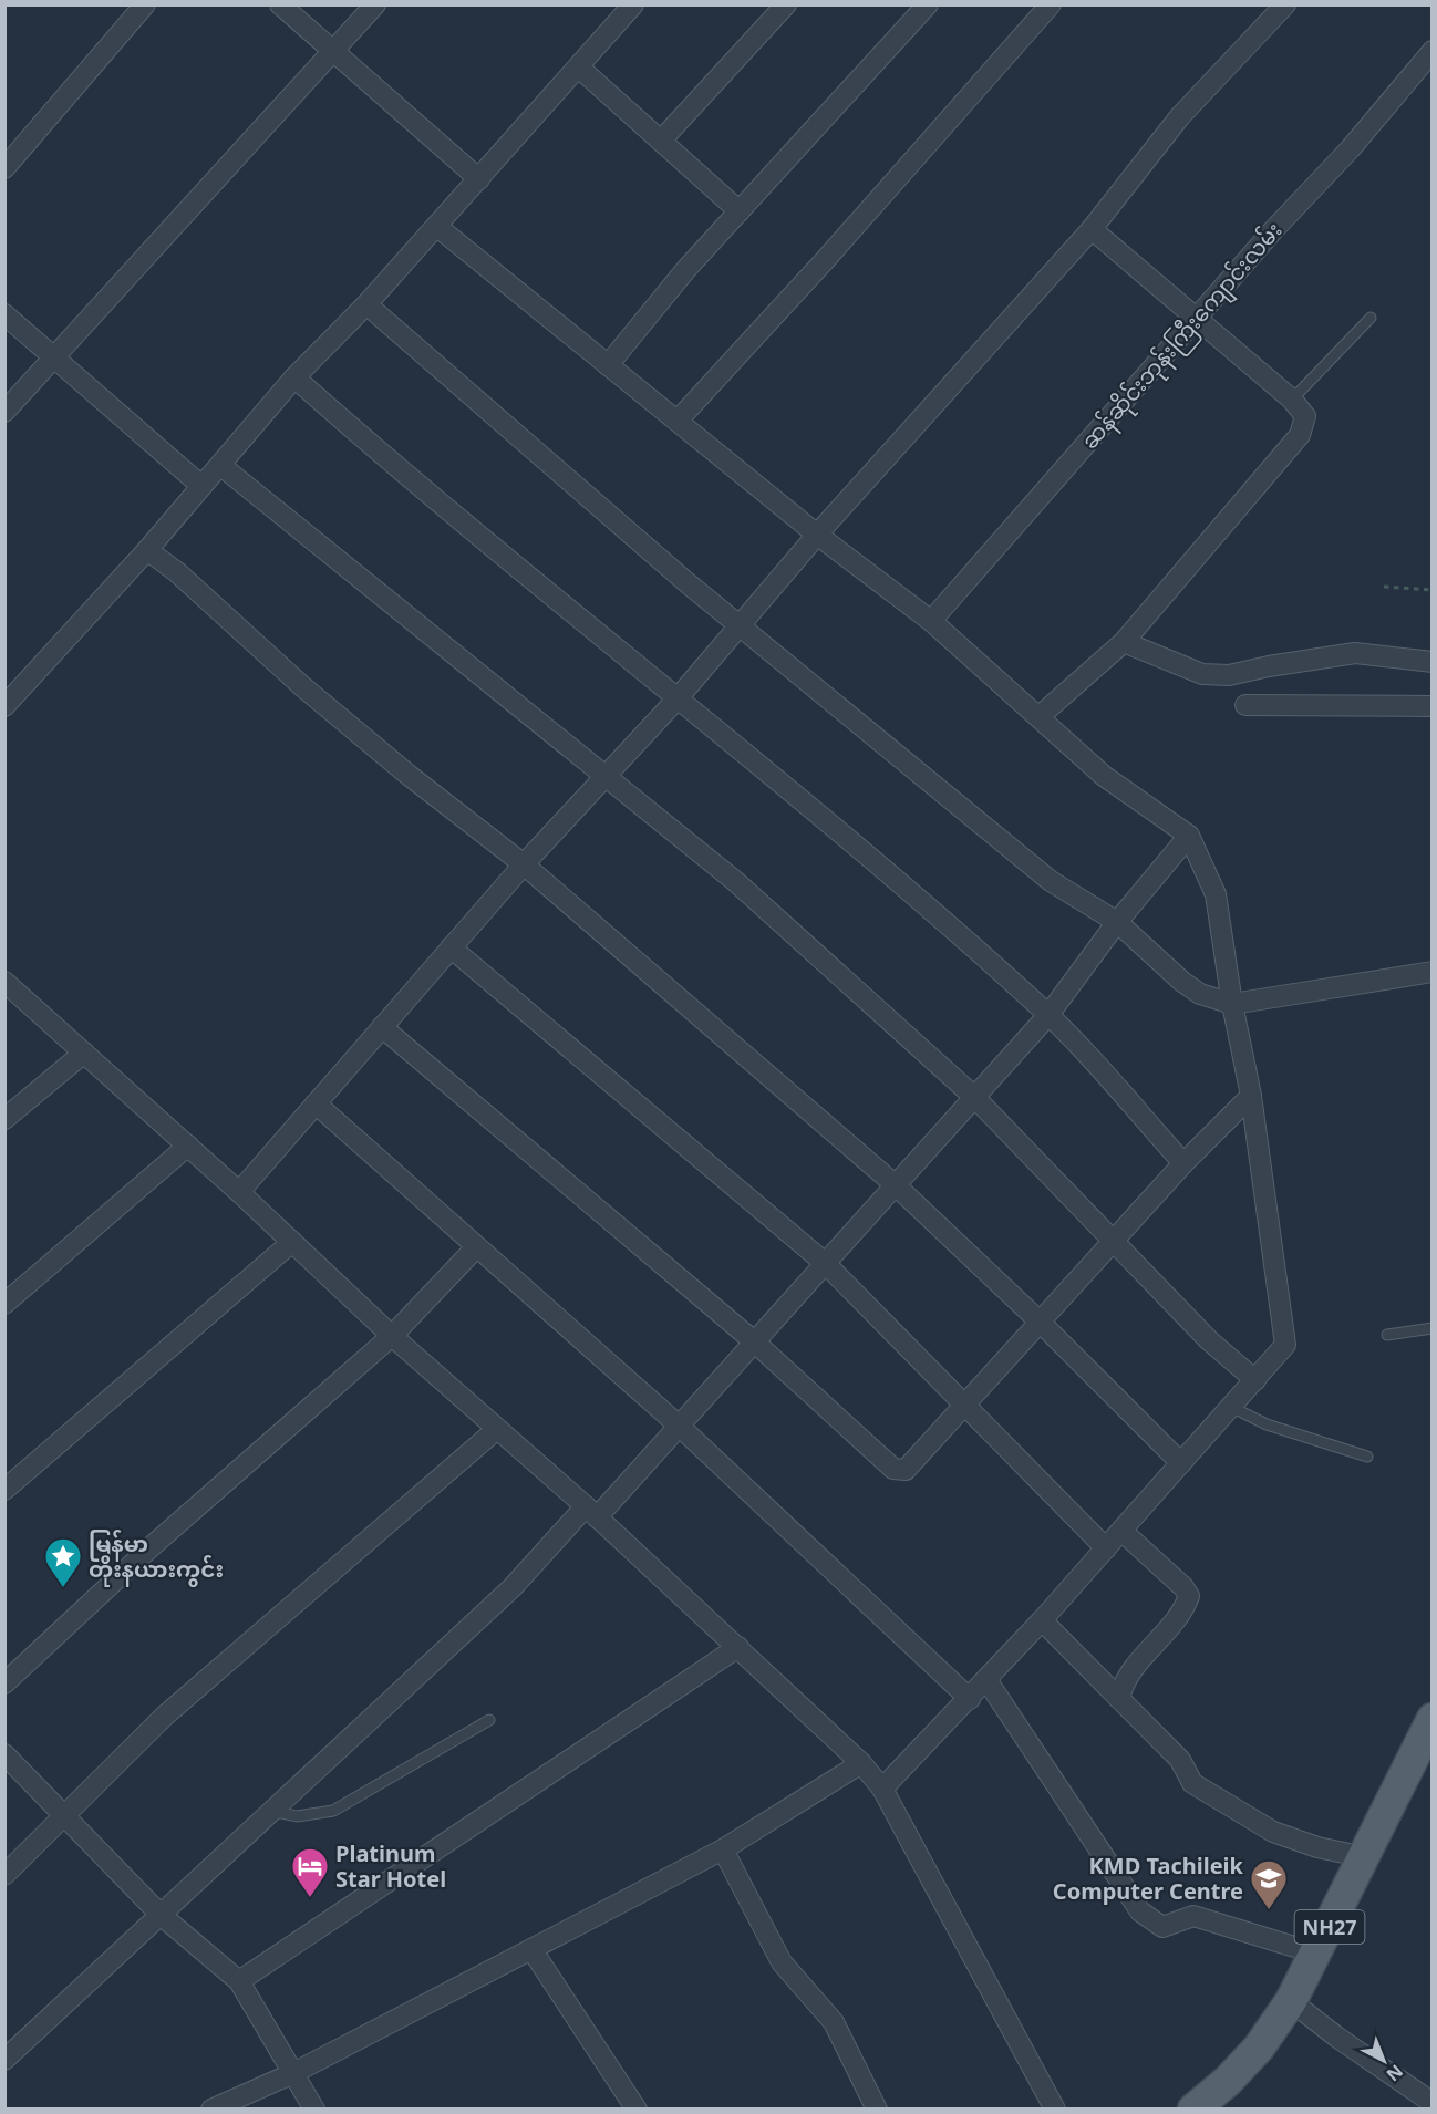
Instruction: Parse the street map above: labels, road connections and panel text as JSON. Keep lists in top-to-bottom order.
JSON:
{
  "streets": {
    "main road": ["NH27"],
    "street": ["ဆန်ဆိုင်းဘုန်းကြီးကျောင်းလမ်း"]
  },
  "places": {
    "place": ["မြန်မာ တိုးနယားကွင်း"],
    "hotel": ["Platinum Star Hotel"],
    "school or university": ["KMD Tachileik Computer Centre"]
  },
  "north": "bottom right"
}
